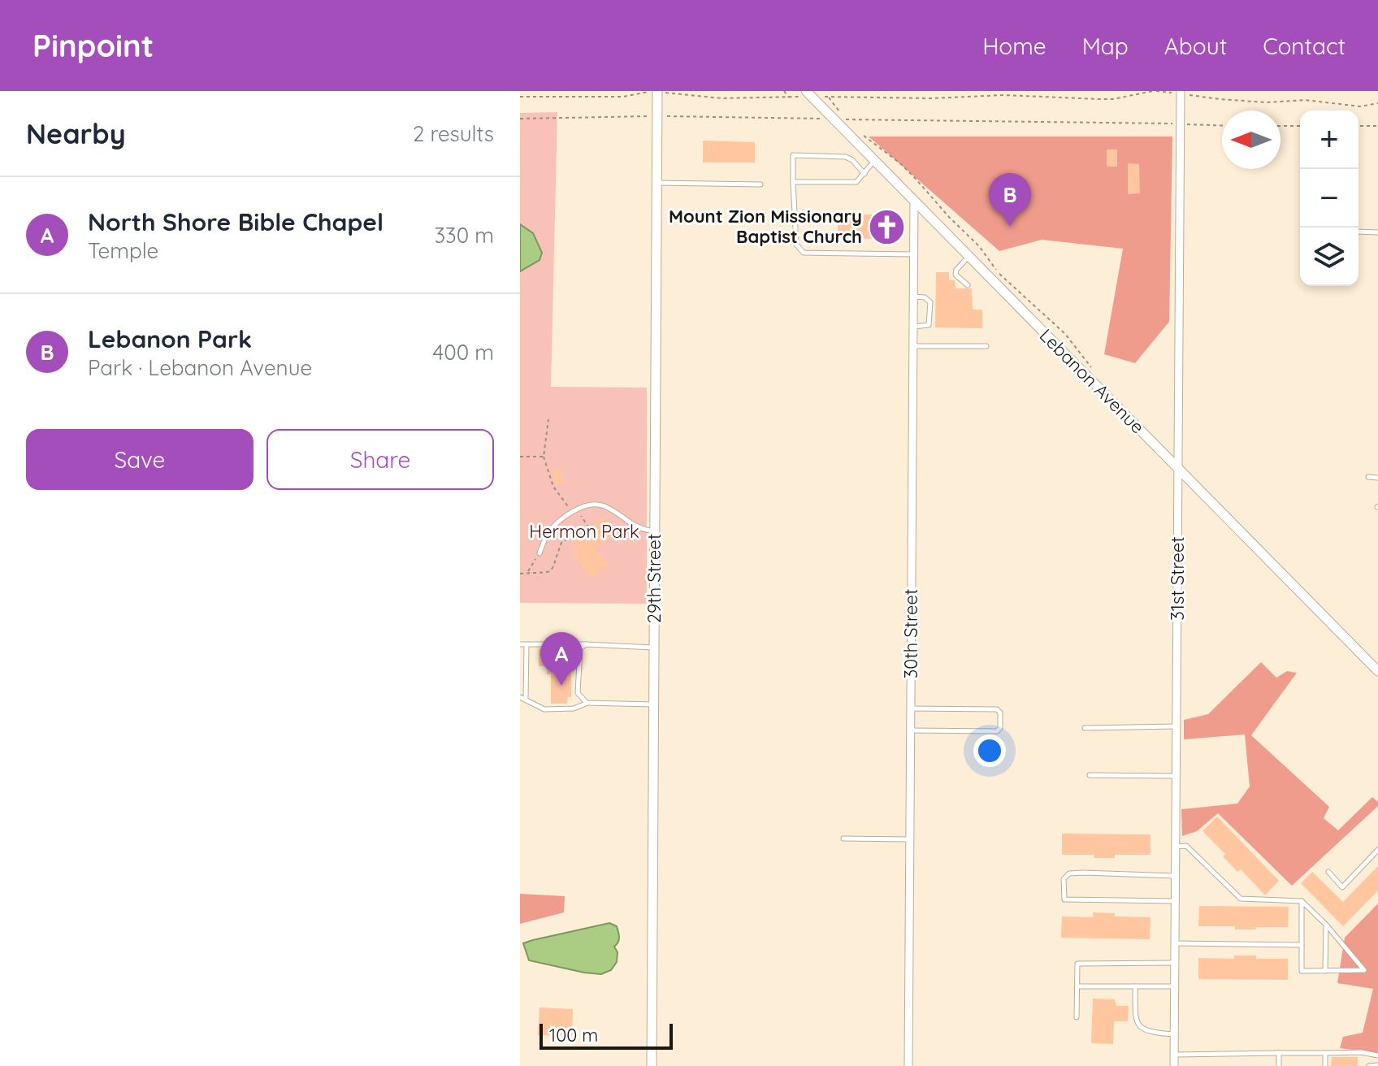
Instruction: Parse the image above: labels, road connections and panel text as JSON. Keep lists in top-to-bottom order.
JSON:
{
  "streets": {
    "street": [
      "Lebanon Avenue",
      "29th Street",
      "31st Street",
      "30th Street"
    ]
  },
  "crossings": [
    ["Lebanon Avenue", "31st Street"],
    ["Lebanon Avenue", "30th Street"]
  ],
  "parks": ["Hermon Park"],
  "places": {
    "church": ["Mount Zion Missionary Baptist Church"]
  },
  "scale_bar": "100 m",
  "north": "left",
  "page": {
    "header": "Pinpoint",
    "nav": [
      "Home",
      "Map",
      "About",
      "Contact"
    ],
    "heading": ["Nearby", "2 results"],
    "map_buttons": ["+", "−"],
    "pins": ["B", "A"],
    "list": [
      {
        "mark": "A",
        "name": "North Shore Bible Chapel",
        "note": "Temple",
        "value": "330 m"
      },
      {
        "mark": "B",
        "name": "Lebanon Park",
        "note": "Park · Lebanon Avenue",
        "value": "400 m"
      }
    ],
    "buttons": ["Save", "Share"],
    "scale": "100 m"
  }
}
